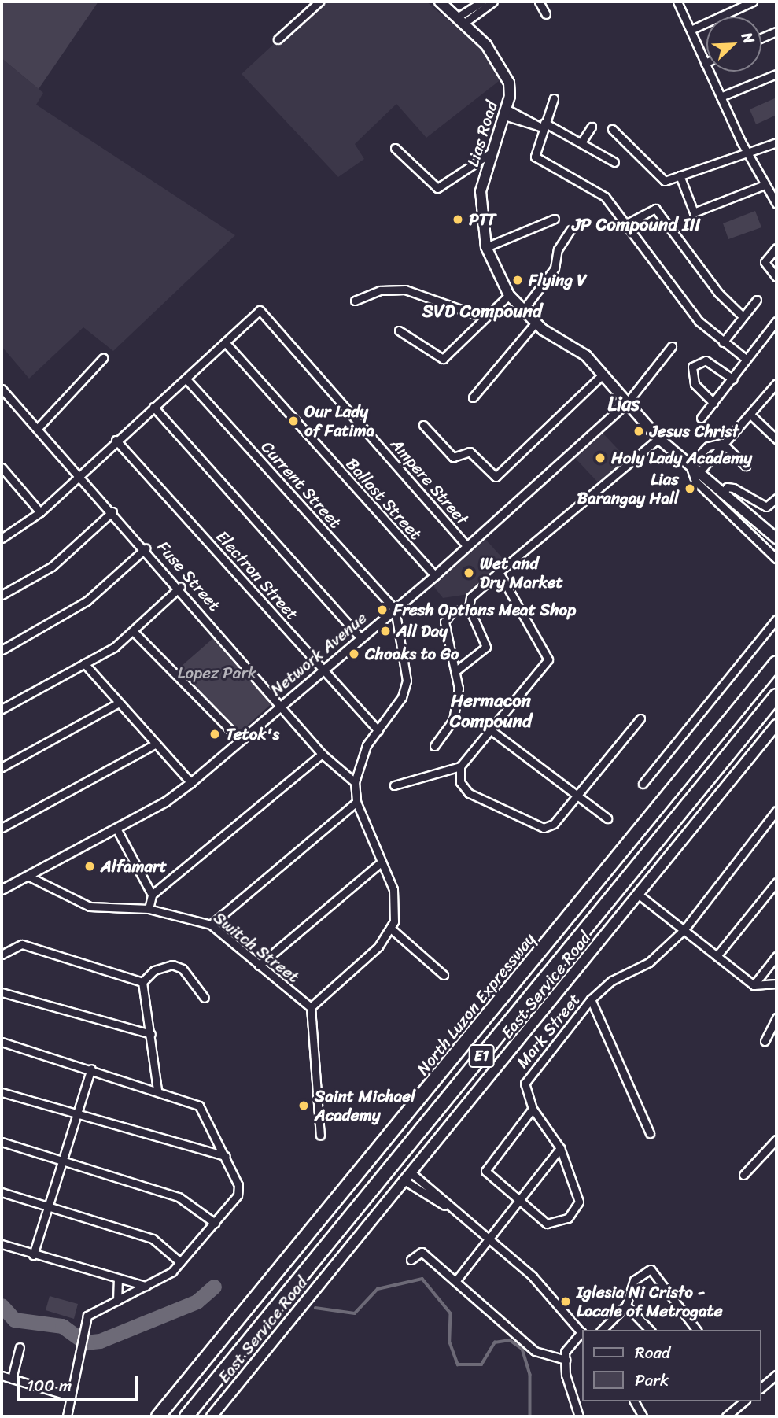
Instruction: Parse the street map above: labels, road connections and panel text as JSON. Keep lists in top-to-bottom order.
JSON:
{
  "streets": {
    "highway": ["North Luzon Expressway", "E1"],
    "main road": ["Lias Road", "East Service Road"],
    "street": [
      "Ampere Street",
      "Current Street",
      "Ballast Street",
      "Electron Street",
      "Fuse Street",
      "Network Avenue",
      "Switch Street",
      "Mark Street"
    ]
  },
  "crossings": [
    ["Lias Road", "Network Avenue"],
    ["Ampere Street", "Ballast Street"],
    ["Ampere Street", "Network Avenue"],
    ["Current Street", "Network Avenue"],
    ["Ballast Street", "Network Avenue"],
    ["Electron Street", "Network Avenue"],
    ["Fuse Street", "Network Avenue"],
    ["Network Avenue", "Switch Street"]
  ],
  "districts": [
    "JP Compound III",
    "SVD Compound",
    "Lias",
    "Hermacon Compound"
  ],
  "parks": ["Lopez Park"],
  "places": [
    "PTT",
    "Flying V",
    "Our Lady of Fatima",
    "Jesus Christ",
    "Holy Lady Academy",
    "Lias Barangay Hall",
    "Wet and Dry Market",
    "Fresh Options Meat Shop",
    "All Day",
    "Chooks to Go",
    "Tetok's",
    "Alfamart",
    "Saint Michael Academy",
    "Iglesia Ni Cristo - Locale of Metrogate"
  ],
  "legend": ["Road", "Park"],
  "scale_bar": "100 m",
  "north": "top right"
}
